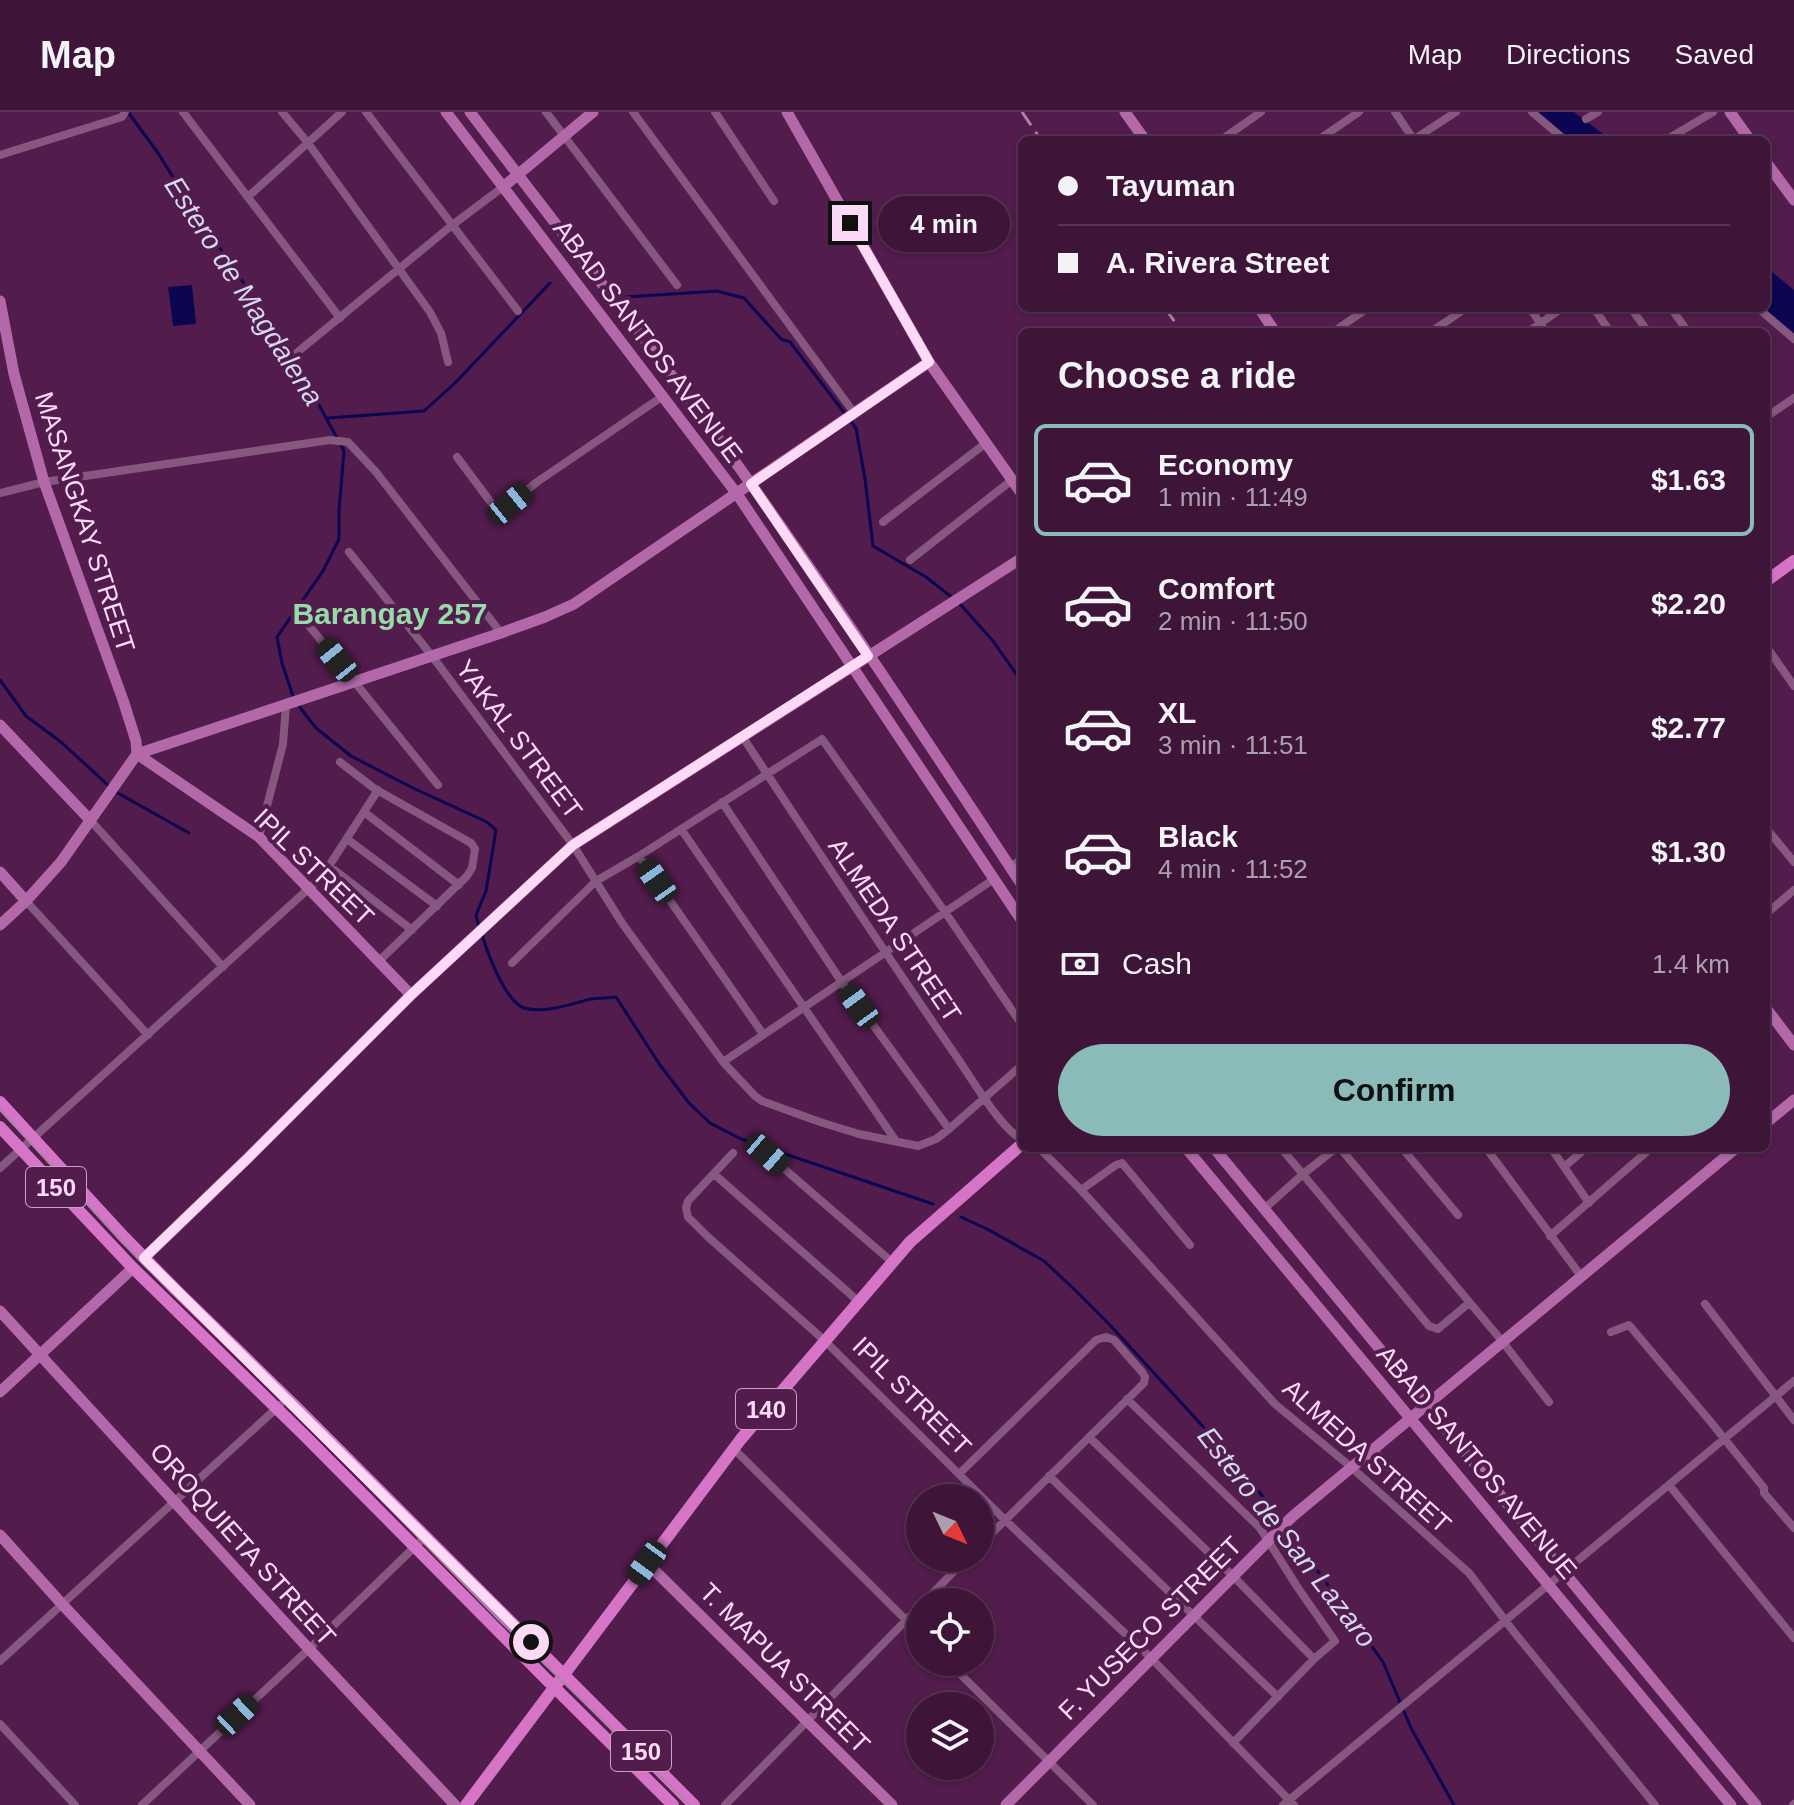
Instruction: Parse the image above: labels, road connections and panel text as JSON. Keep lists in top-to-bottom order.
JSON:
{
  "streets": {
    "main road": ["150", "140"],
    "street": [
      "ABAD SANTOS AVENUE",
      "MASANGKAY STREET",
      "YAKAL STREET",
      "IPIL STREET",
      "ALMEDA STREET",
      "OROQUIETA STREET",
      "F. YUSECO STREET",
      "T. MAPUA STREET"
    ]
  },
  "crossings": [
    ["ABAD SANTOS AVENUE", "F. YUSECO STREET"],
    ["MASANGKAY STREET", "IPIL STREET"],
    ["YAKAL STREET", "ALMEDA STREET"],
    ["IPIL STREET", "140"],
    ["IPIL STREET", "F. YUSECO STREET"],
    ["ALMEDA STREET", "F. YUSECO STREET"],
    ["150", "140"],
    ["140", "T. MAPUA STREET"]
  ],
  "districts": ["Barangay 257"],
  "water": ["Estero de Magdalena", "Estero de San Lazaro"],
  "north": "bottom right",
  "page": {
    "header": "Map",
    "nav": ["Map", "Directions", "Saved"],
    "banner": ["Tayuman", "A. Rivera Street"],
    "bubble": "4 min",
    "heading": "Choose a ride",
    "list": [
      {
        "name": "Economy",
        "note": "1 min · 11:49",
        "value": "$1.63"
      },
      {
        "name": "Comfort",
        "note": "2 min · 11:50",
        "value": "$2.20"
      },
      {
        "name": "XL",
        "note": "3 min · 11:51",
        "value": "$2.77"
      },
      {
        "name": "Black",
        "note": "4 min · 11:52",
        "value": "$1.30"
      }
    ],
    "pay": ["Cash", "1.4 km"],
    "buttons": "Confirm"
  }
}
